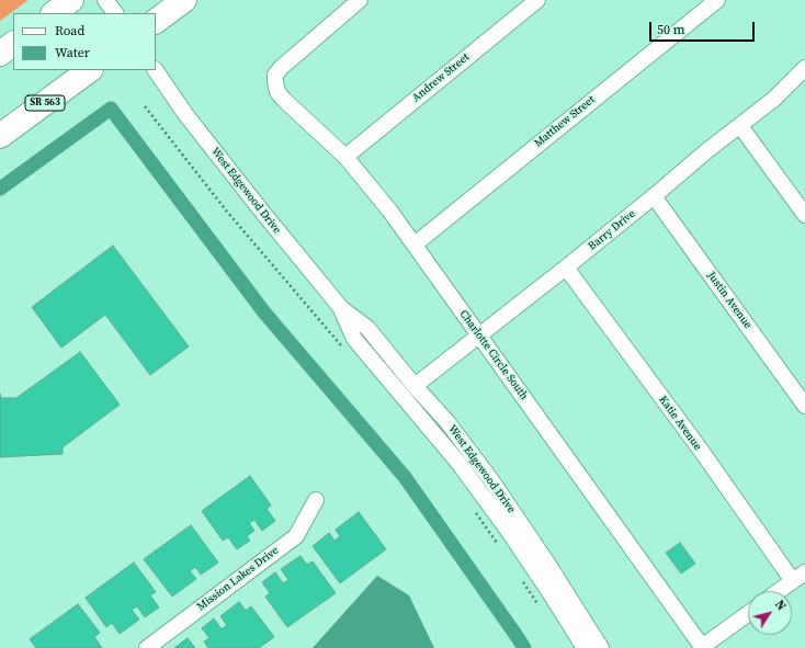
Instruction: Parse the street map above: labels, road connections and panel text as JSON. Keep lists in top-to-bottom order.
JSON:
{
  "streets": {
    "main road": ["SR 563"],
    "street": [
      "Andrew Street",
      "Matthew Street",
      "West Edgewood Drive",
      "Barry Drive",
      "Justin Avenue",
      "Charlotte Circle South",
      "Katie Avenue",
      "Mission Lakes Drive"
    ]
  },
  "crossings": [
    ["Andrew Street", "Charlotte Circle South"],
    ["Matthew Street", "Charlotte Circle South"],
    ["West Edgewood Drive", "Barry Drive"],
    ["Barry Drive", "Justin Avenue"],
    ["Barry Drive", "Charlotte Circle South"],
    ["Barry Drive", "Katie Avenue"]
  ],
  "legend": ["Road", "Water"],
  "scale_bar": "50 m",
  "north": "top right"
}
